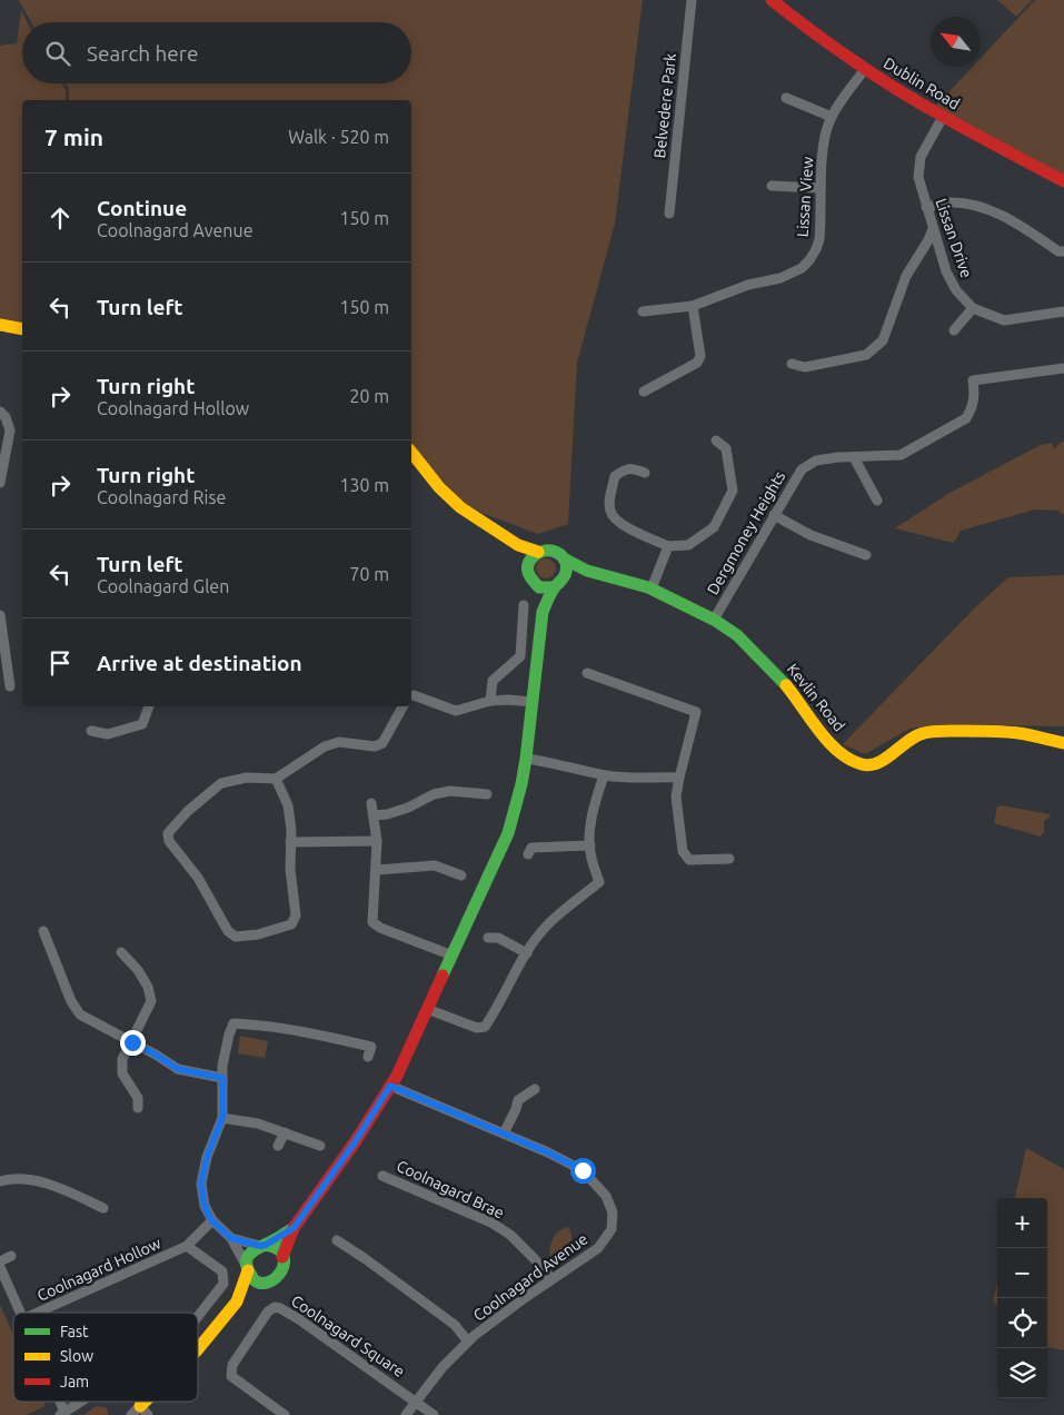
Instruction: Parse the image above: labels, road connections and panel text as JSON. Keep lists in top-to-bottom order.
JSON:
{
  "streets": {
    "street": [
      "Dublin Road",
      "Belvedere Park",
      "Lissan View",
      "Lissan Drive",
      "Dergmoney Heights",
      "Kevlin Road",
      "Coolnagard Brae",
      "Coolnagard Hollow",
      "Coolnagard Avenue",
      "Coolnagard Square"
    ]
  },
  "crossings": [
    ["Dublin Road", "Lissan View"],
    ["Dublin Road", "Lissan Drive"],
    ["Dergmoney Heights", "Kevlin Road"],
    ["Coolnagard Brae", "Coolnagard Avenue"],
    ["Coolnagard Avenue", "Coolnagard Square"]
  ],
  "legend": ["Fast", "Slow", "Jam"],
  "north": "top left",
  "page": {
    "search": "Search here",
    "heading": ["7 min", "Walk · 520 m"],
    "list": [
      ["Continue", "Coolnagard Avenue", "150 m"],
      ["Turn left", "150 m"],
      ["Turn right", "Coolnagard Hollow", "20 m"],
      ["Turn right", "Coolnagard Rise", "130 m"],
      ["Turn left", "Coolnagard Glen", "70 m"],
      "Arrive at destination"
    ],
    "map_buttons": ["+", "−"]
  }
}
